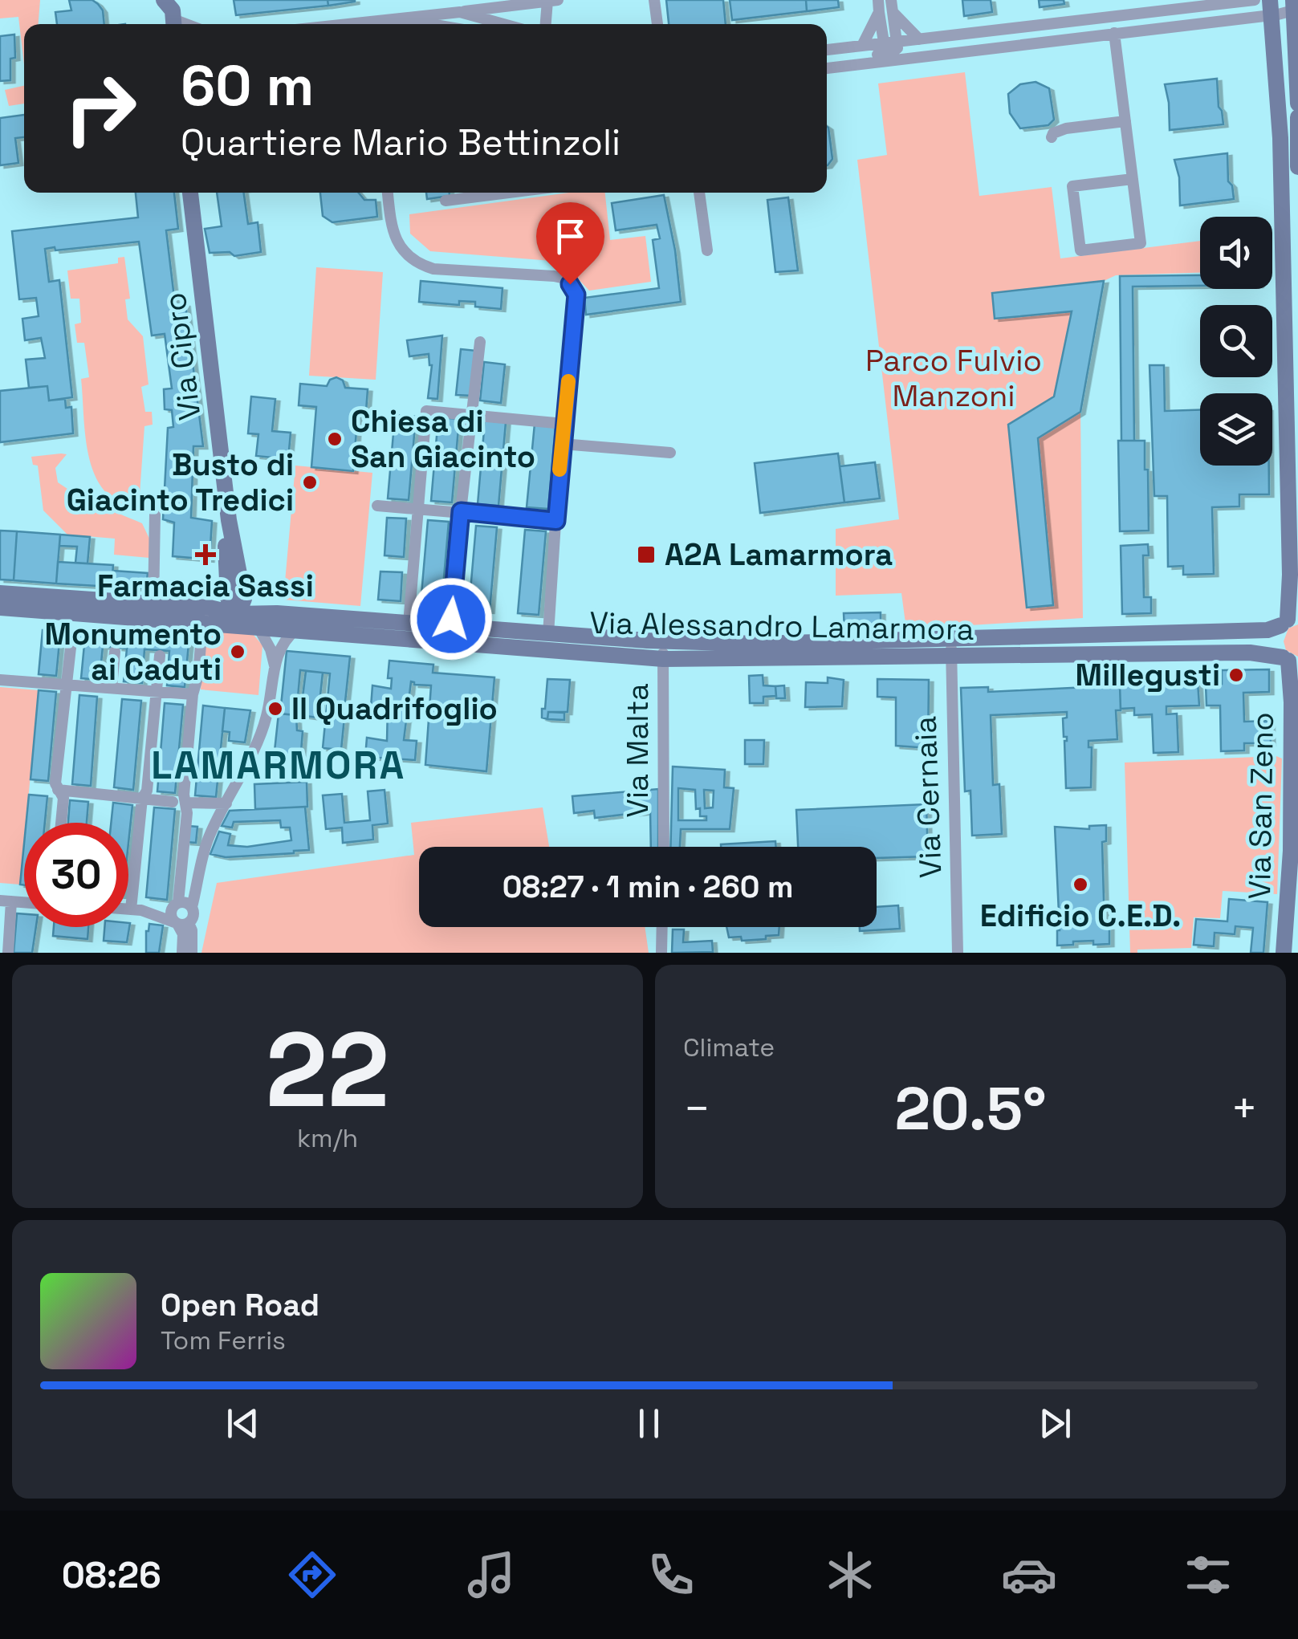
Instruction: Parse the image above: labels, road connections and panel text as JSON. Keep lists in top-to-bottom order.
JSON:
{
  "streets": {
    "main road": ["Via Cipro", "Via Alessandro Lamarmora", "Via San Zeno"],
    "street": ["Via Malta", "Via Cernaia"]
  },
  "crossings": [
    ["Via Cipro", "Via Alessandro Lamarmora"],
    ["Via Alessandro Lamarmora", "Via Malta"],
    ["Via Alessandro Lamarmora", "Via Cernaia"],
    ["Via Alessandro Lamarmora", "Via San Zeno"]
  ],
  "districts": ["LAMARMORA"],
  "parks": ["Parco Fulvio Manzoni"],
  "places": {
    "other": [
      "Chiesa di San Giacinto",
      "Busto di Giacinto Tredici",
      "Monumento ai Caduti",
      "Millegusti",
      "Il Quadrifoglio",
      "Edificio C.E.D."
    ],
    "health": ["Farmacia Sassi"],
    "transit": ["A2A Lamarmora"]
  },
  "page": {
    "turn": ["60 m", "Quartiere Mario Bettinzoli"],
    "limit": "30",
    "trip": "08:27 · 1 min · 260 m",
    "tile": [
      ["22", "km/h"],
      "Climate"
    ],
    "heat": ["−", "20.5°", "+"],
    "song": ["Open Road", "Tom Ferris"],
    "tabs": "08:26"
  }
}
